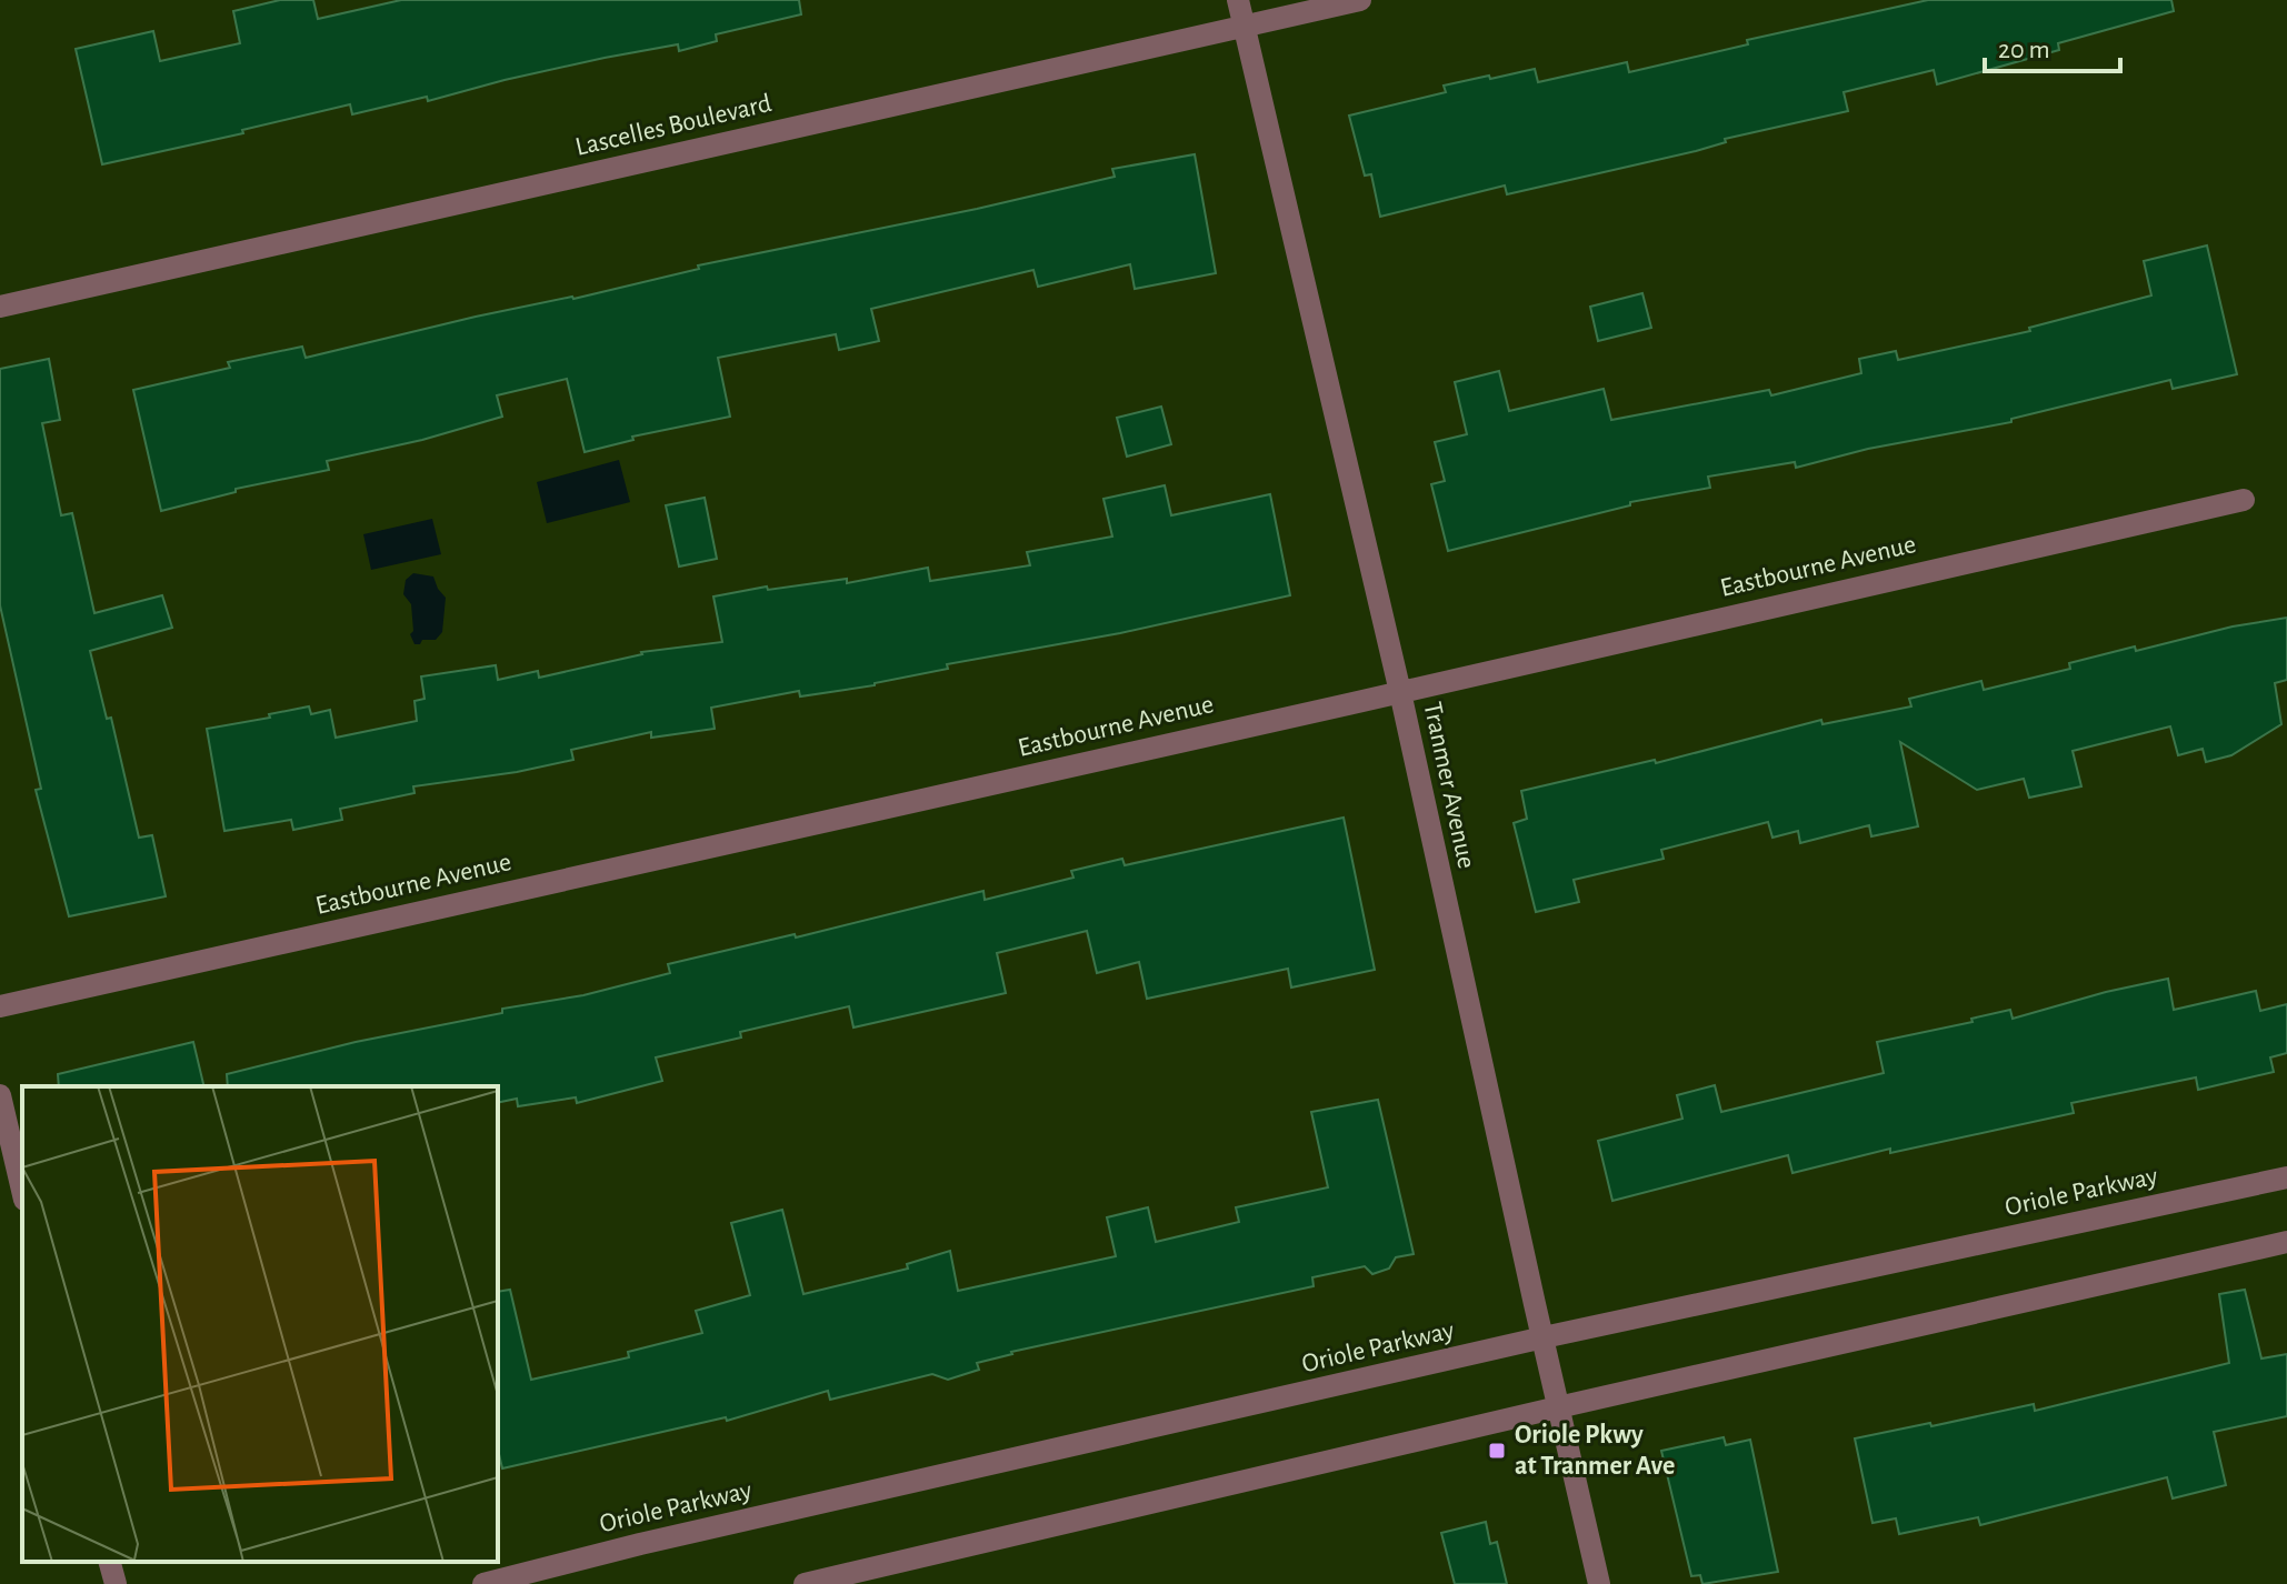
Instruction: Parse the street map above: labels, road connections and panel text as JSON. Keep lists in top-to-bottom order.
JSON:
{
  "streets": {
    "street": [
      "Lascelles Boulevard",
      "Eastbourne Avenue",
      "Tranmer Avenue",
      "Oriole Parkway"
    ]
  },
  "crossings": [
    ["Lascelles Boulevard", "Tranmer Avenue"],
    ["Eastbourne Avenue", "Tranmer Avenue"],
    ["Tranmer Avenue", "Oriole Parkway"]
  ],
  "places": {
    "transit": ["Oriole Pkwy at Tranmer Ave"]
  },
  "scale_bar": "20 m"
}
